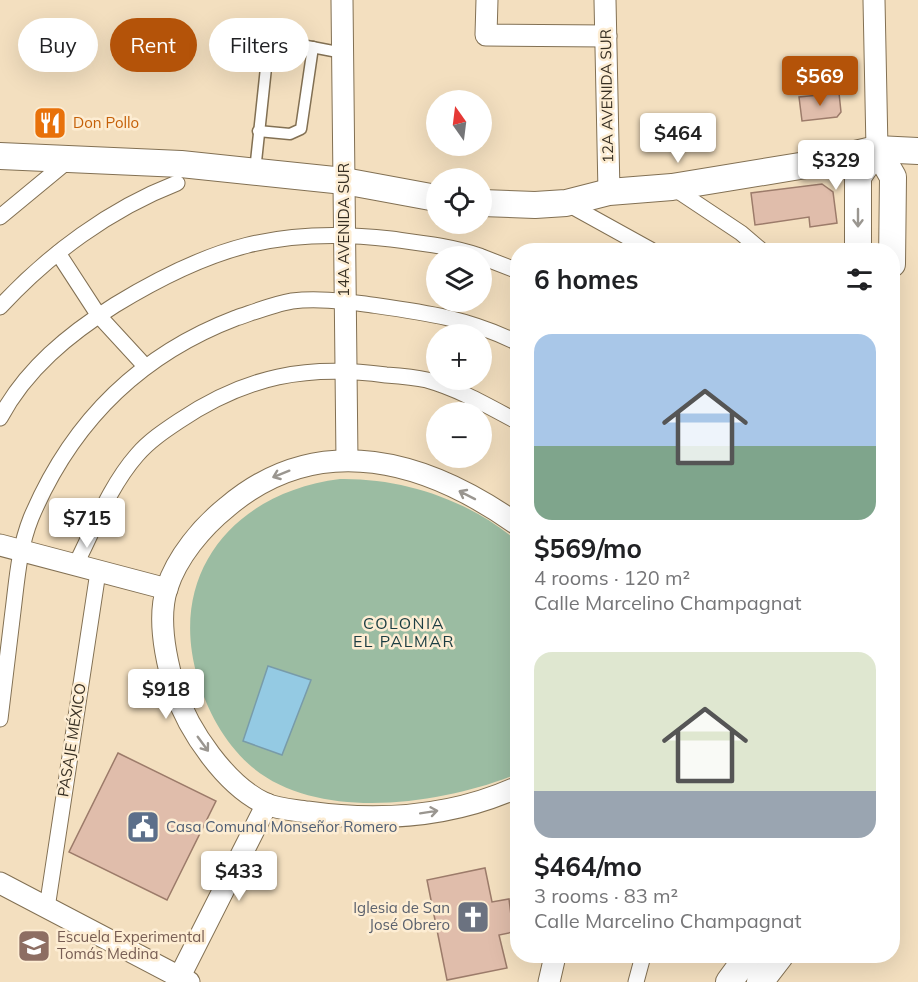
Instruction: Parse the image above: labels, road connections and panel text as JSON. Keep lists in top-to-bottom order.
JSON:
{
  "streets": {
    "street": ["12A AVENIDA SUR", "14A AVENIDA SUR", "PASAJE MÉXICO"]
  },
  "districts": ["COLONIA EL PALMAR"],
  "places": {
    "restaurant": ["Don Pollo"],
    "public building": ["Casa Comunal Monseñor Romero"],
    "church": ["Iglesia de San José Obrero"],
    "school or university": ["Escuela Experimental Tomás Medina"]
  },
  "north": "top",
  "page": {
    "chip": ["Buy", "Rent", "Filters"],
    "price": [
      "$569",
      "$464",
      "$329",
      "$715",
      "$918",
      "$433"
    ],
    "map_buttons": ["+", "−"],
    "heading": "6 homes",
    "list": [
      {
        "name": "$569/mo",
        "note": "4 rooms · 120 m² · Calle Marcelino Champagnat"
      },
      {
        "name": "$464/mo",
        "note": "3 rooms · 83 m² · Calle Marcelino Champagnat"
      }
    ]
  }
}
